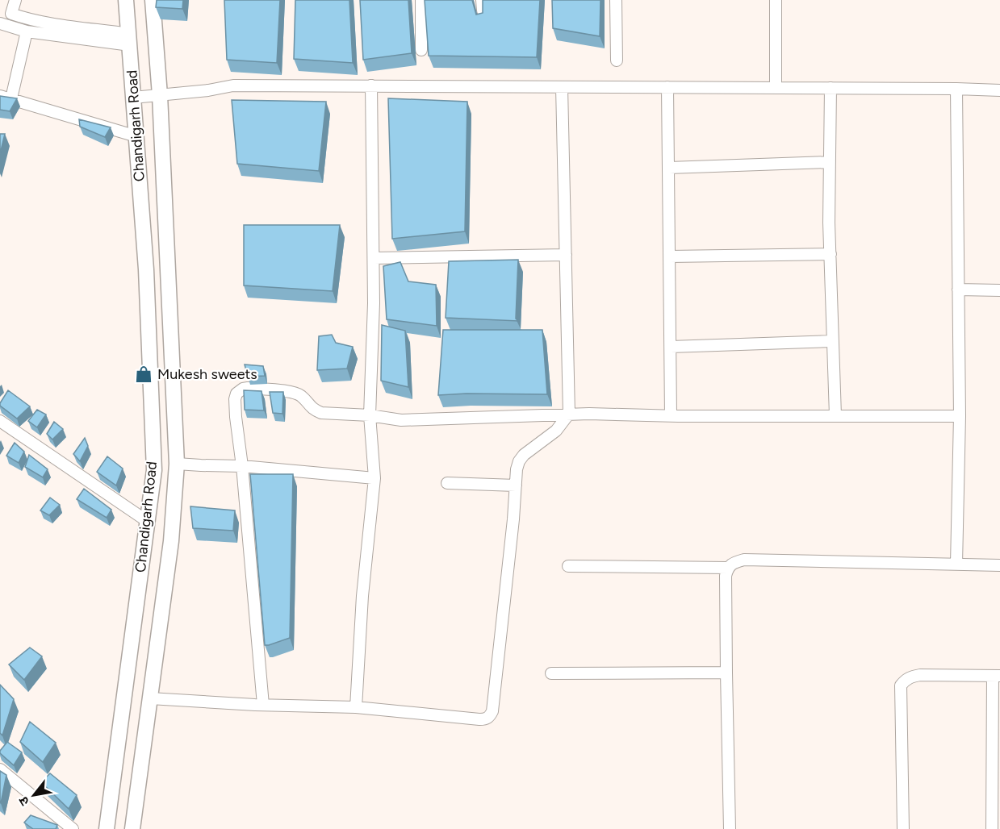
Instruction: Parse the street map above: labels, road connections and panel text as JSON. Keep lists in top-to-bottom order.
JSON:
{
  "streets": {
    "main road": ["Chandigarh Road"]
  },
  "places": {
    "shop": ["Mukesh sweets"]
  },
  "north": "bottom left"
}
